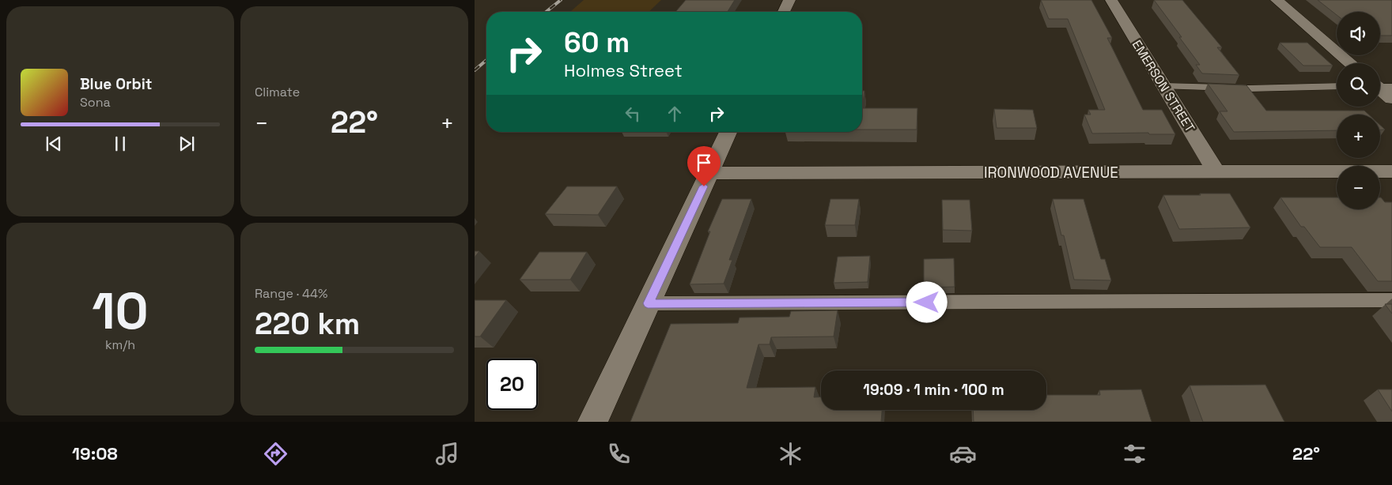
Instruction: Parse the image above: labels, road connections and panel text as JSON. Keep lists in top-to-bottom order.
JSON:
{
  "streets": {
    "street": ["EMERSON STREET", "IRONWOOD AVENUE"]
  },
  "crossings": [
    ["EMERSON STREET", "IRONWOOD AVENUE"]
  ],
  "page": {
    "tile": [
      "Climate",
      ["10", "km/h"],
      ["Range · 44%", "220 km"]
    ],
    "map_buttons": ["+", "−"],
    "turn": ["60 m", "Holmes Street"],
    "song": ["Blue Orbit", "Sona"],
    "heat": ["−", "22°", "+"],
    "limit": "20",
    "trip": "19:09 · 1 min · 100 m",
    "tabs": ["19:08", "22°"]
  }
}
